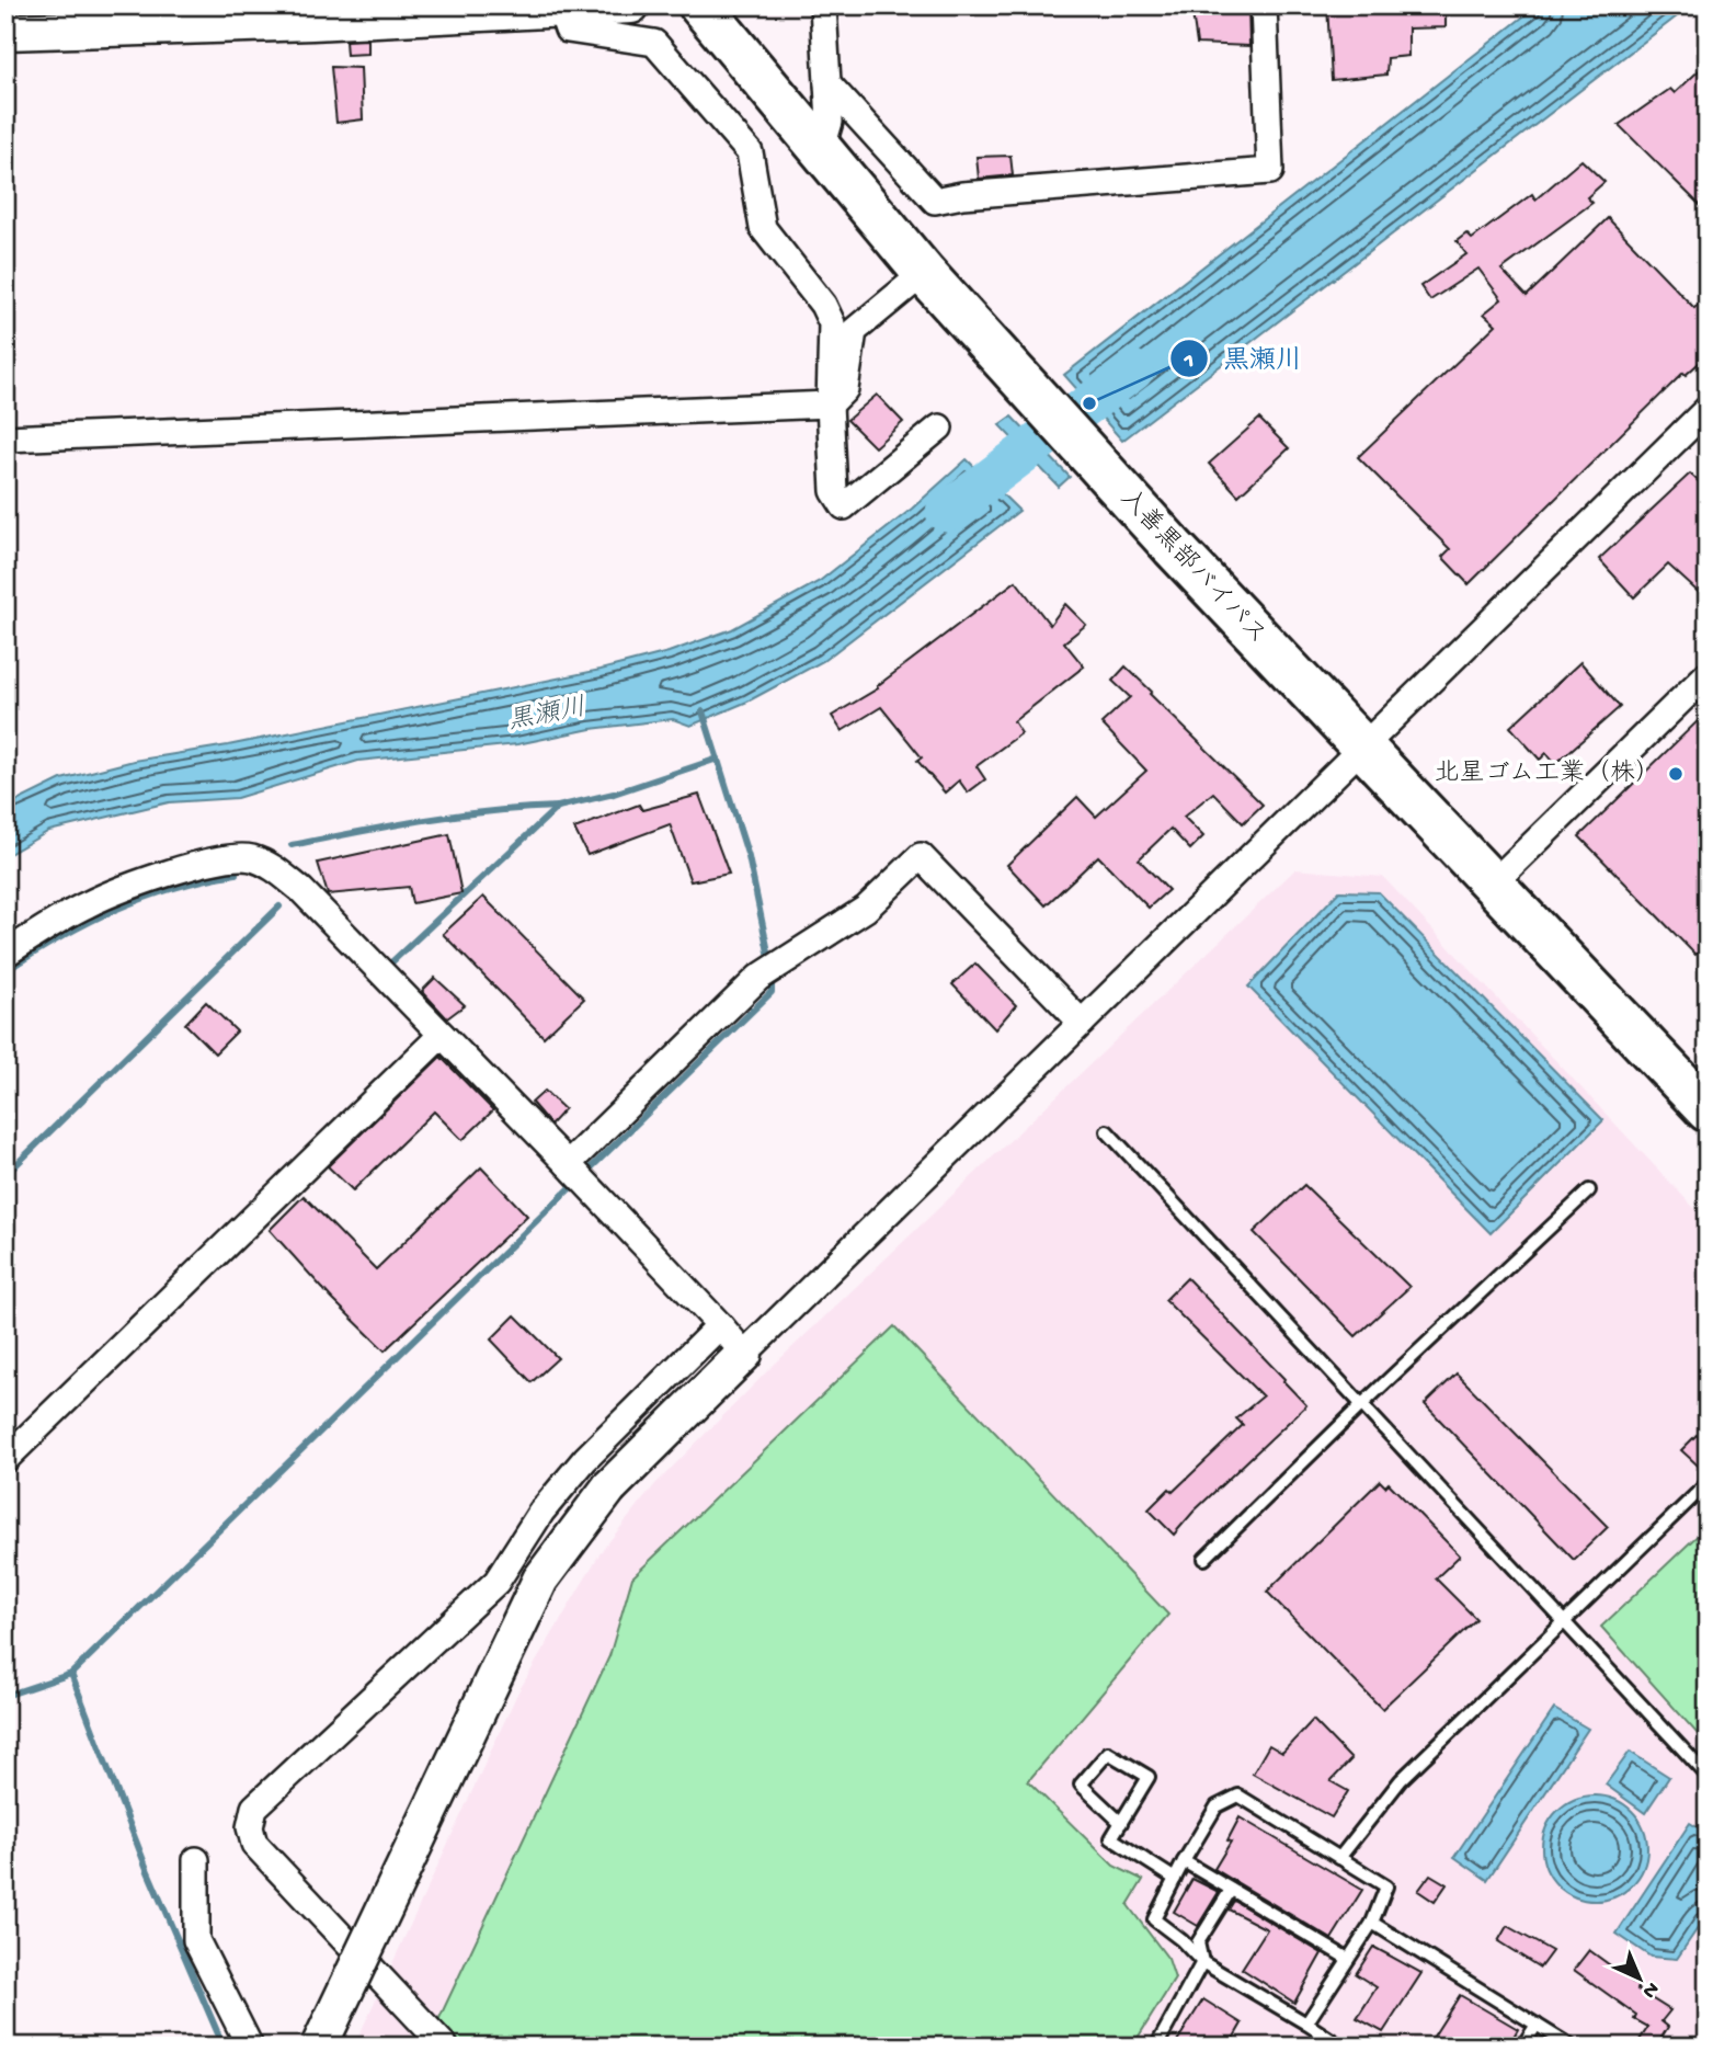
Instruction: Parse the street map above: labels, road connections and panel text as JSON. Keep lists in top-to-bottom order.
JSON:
{
  "streets": {
    "highway": ["入善黒部バイパス"]
  },
  "water": ["黒瀬川"],
  "places": ["黒瀬川", "北星ゴム工業（株）"],
  "north": "bottom right"
}
